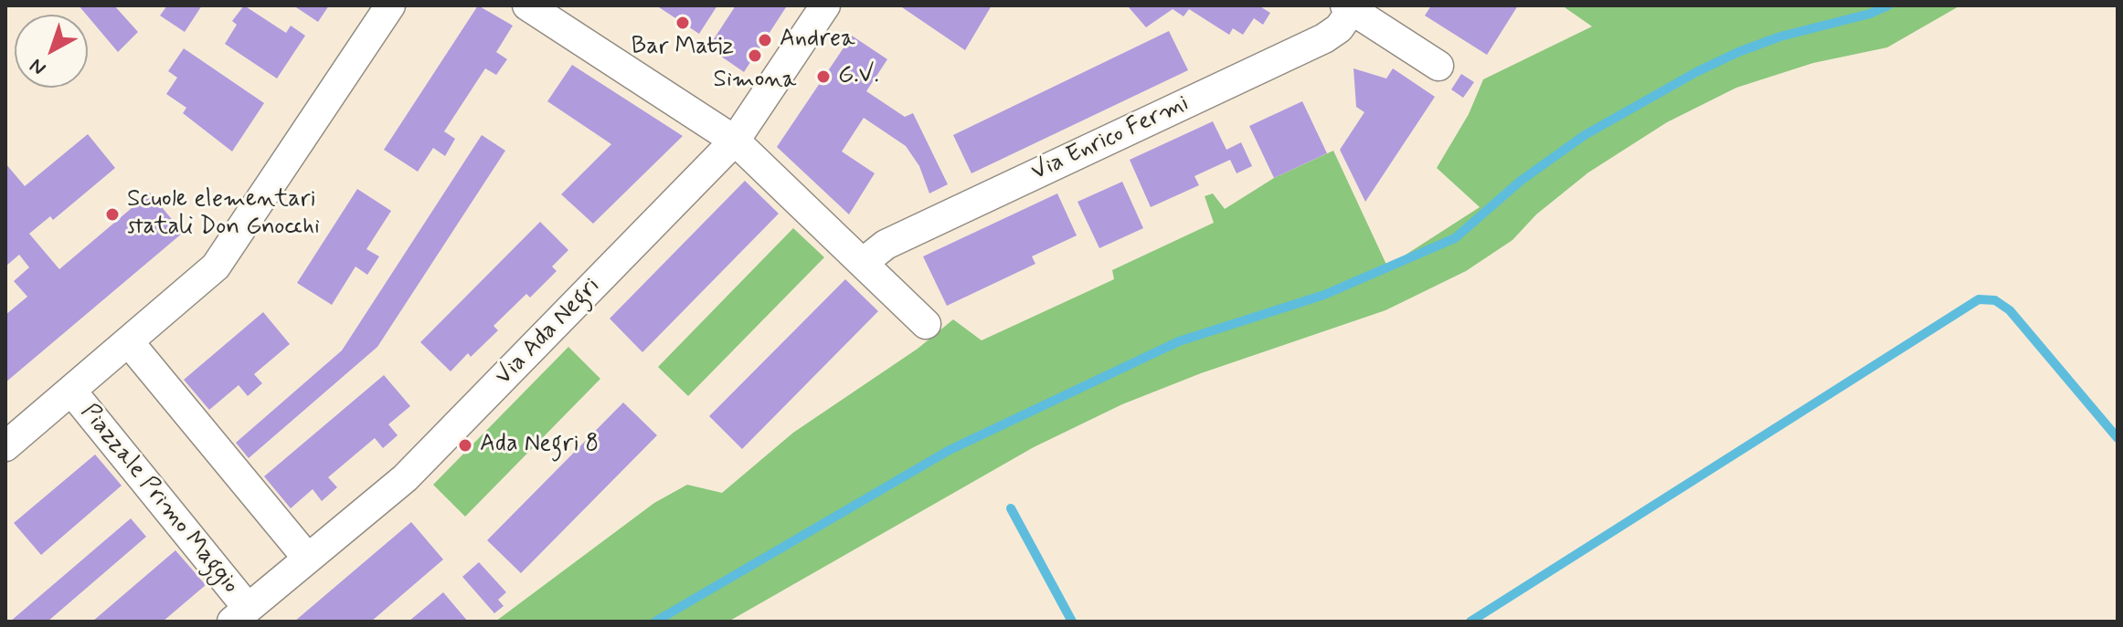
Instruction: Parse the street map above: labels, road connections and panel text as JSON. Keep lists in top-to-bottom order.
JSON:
{
  "streets": {
    "street": ["Via Enrico Fermi", "Via Ada Negri", "Piazzale Primo Maggio"]
  },
  "crossings": [
    ["Via Ada Negri", "Piazzale Primo Maggio"]
  ],
  "places": [
    "Bar Matiz",
    "Andrea",
    "Simona",
    "G.V.",
    "Scuole elementari statali Don Gnocchi",
    "Ada Negri 8"
  ],
  "north": "bottom left"
}
